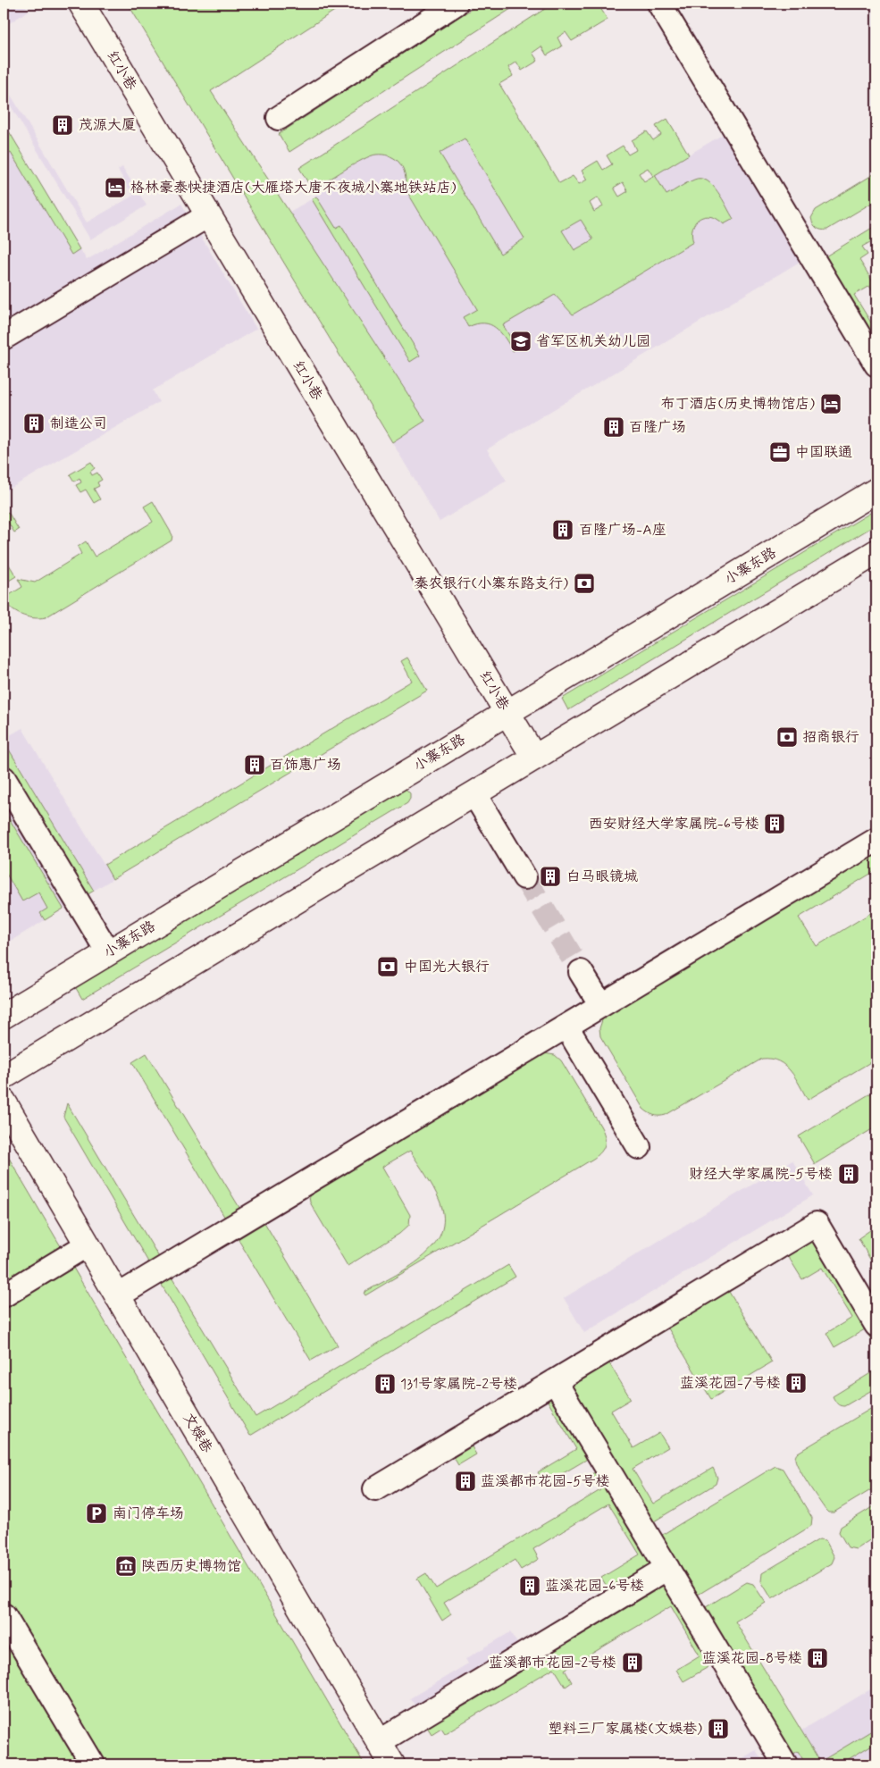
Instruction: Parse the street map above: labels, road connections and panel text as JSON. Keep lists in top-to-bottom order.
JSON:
{
  "streets": {
    "main road": ["红小巷", "小寨东路", "文娱巷"]
  },
  "crossings": [
    ["红小巷", "小寨东路"]
  ],
  "places": {
    "building": [
      "茂源大厦",
      "制造公司",
      "百隆广场",
      "百隆广场-A座",
      "百饰惠广场",
      "西安财经大学家属院-6号楼",
      "白马眼镜城",
      "财经大学家属院-5号楼",
      "蓝溪花园-7号楼",
      "131号家属院-2号楼",
      "蓝溪都市花园-5号楼",
      "蓝溪花园-6号楼",
      "蓝溪花园-8号楼",
      "蓝溪都市花园-2号楼",
      "塑料三厂家属楼(文娱巷)"
    ],
    "hotel": ["格林豪泰快捷酒店(大雁塔大唐不夜城小寨地铁站店)", "布丁酒店(历史博物馆店)"],
    "school or university": ["省军区机关幼儿园"],
    "office": ["中国联通"],
    "bank": ["秦农银行(小寨东路支行)", "招商银行", "中国光大银行"],
    "parking": ["南门停车场"],
    "museum": ["陕西历史博物馆"]
  }
}
